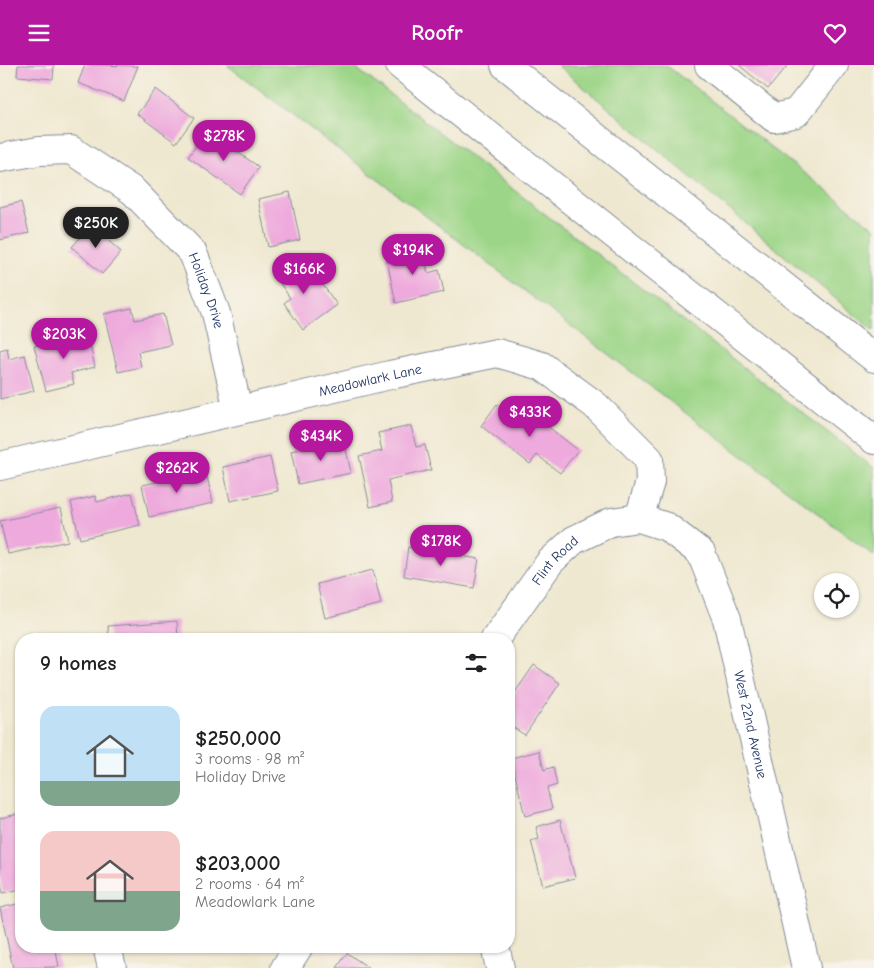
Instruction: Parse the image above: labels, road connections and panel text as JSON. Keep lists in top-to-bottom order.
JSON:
{
  "streets": {
    "main road": [
      "Holiday Drive",
      "Meadowlark Lane",
      "Flint Road",
      "West 22nd Avenue"
    ]
  },
  "crossings": [
    ["Holiday Drive", "Meadowlark Lane"],
    ["Meadowlark Lane", "Flint Road"],
    ["Meadowlark Lane", "West 22nd Avenue"],
    ["Flint Road", "West 22nd Avenue"]
  ],
  "page": {
    "header": "Roofr",
    "price": [
      "$278K",
      "$250K",
      "$194K",
      "$166K",
      "$203K",
      "$433K",
      "$434K",
      "$262K",
      "$178K"
    ],
    "heading": "9 homes",
    "list": [
      {
        "name": "$250,000",
        "note": "3 rooms · 98 m² · Holiday Drive"
      },
      {
        "name": "$203,000",
        "note": "2 rooms · 64 m² · Meadowlark Lane"
      }
    ]
  }
}
